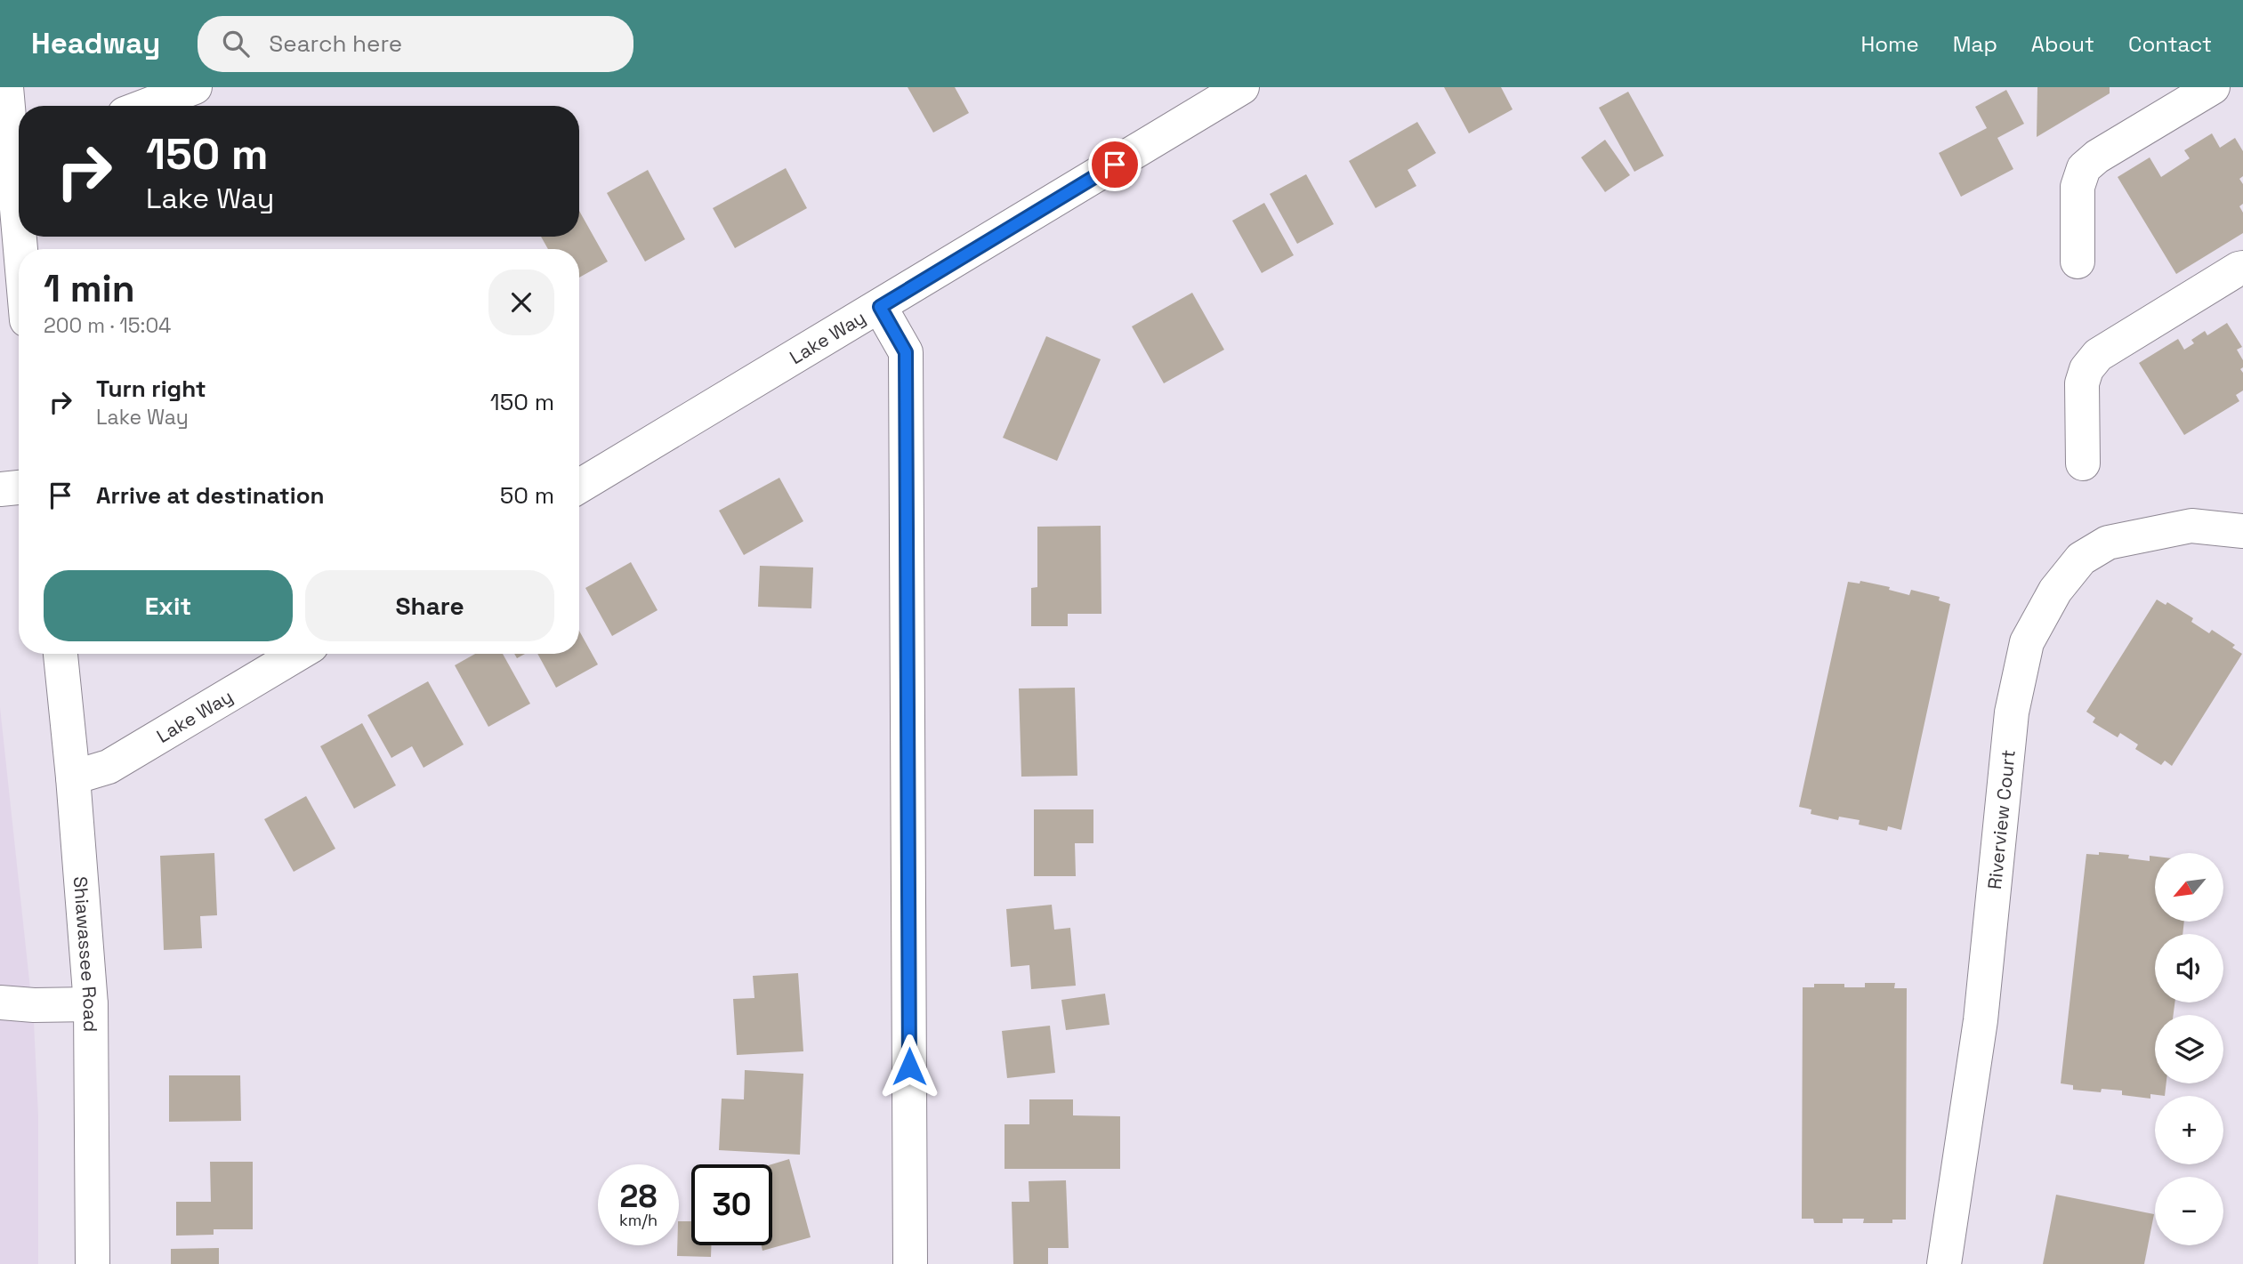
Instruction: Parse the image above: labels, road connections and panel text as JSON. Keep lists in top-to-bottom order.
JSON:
{
  "streets": {
    "street": ["Lake Way", "Riverview Court", "Shiawassee Road"]
  },
  "crossings": [
    ["Lake Way", "Shiawassee Road"]
  ],
  "north": "bottom left",
  "page": {
    "header": "Headway",
    "search": "Search here",
    "nav": [
      "Home",
      "Map",
      "About",
      "Contact"
    ],
    "turn": ["150 m", "Lake Way"],
    "heading": ["1 min", "200 m · 15:04"],
    "list": [
      {
        "name": "Turn right",
        "note": "Lake Way",
        "value": "150 m"
      },
      {
        "name": "Arrive at destination",
        "value": "50 m"
      }
    ],
    "buttons": ["Exit", "Share"],
    "map_buttons": ["+", "−"],
    "speed": "28 km/h",
    "limit": "30"
  }
}
